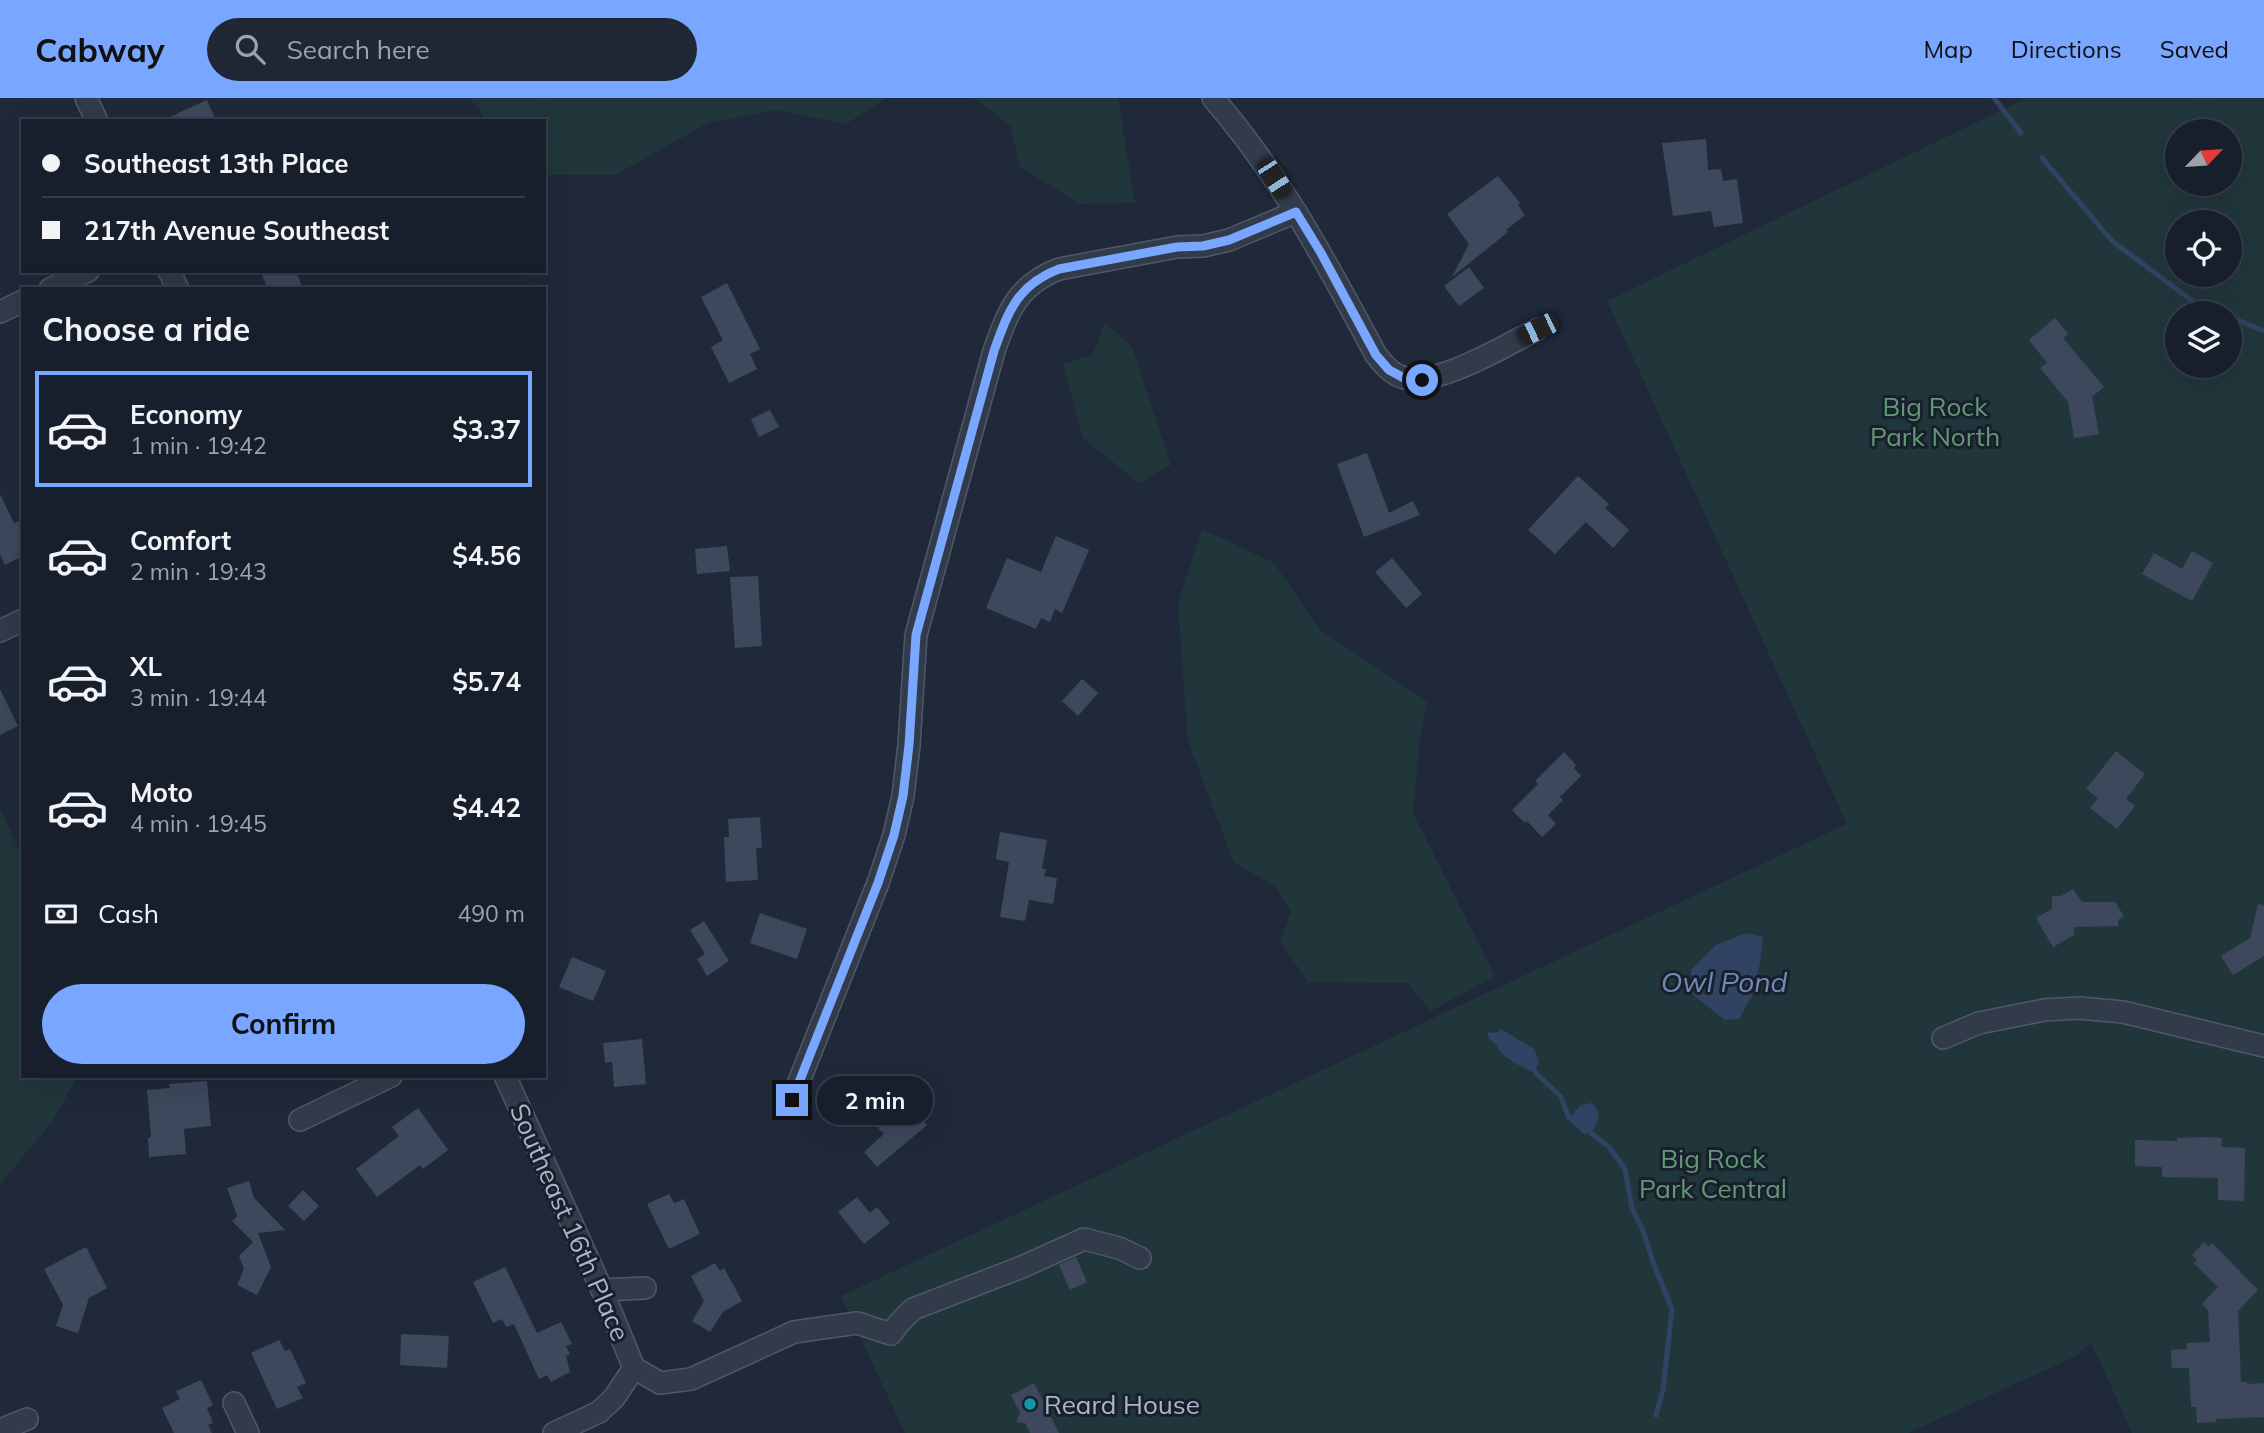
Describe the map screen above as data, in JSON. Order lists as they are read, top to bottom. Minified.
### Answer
{"streets":{"street":["Southeast 16th Place"]},"water":["Owl Pond"],"parks":["Big Rock Park North","Big Rock Park Central"],"places":["Reard House"],"north":"top right","page":{"header":"Cabway","search":"Search here","nav":["Map","Directions","Saved"],"banner":["Southeast 13th Place","217th Avenue Southeast"],"heading":"Choose a ride","list":[{"name":"Economy","note":"1 min · 19:42","value":"$3.37"},{"name":"Comfort","note":"2 min · 19:43","value":"$4.56"},{"name":"XL","note":"3 min · 19:44","value":"$5.74"},{"name":"Moto","note":"4 min · 19:45","value":"$4.42"}],"pay":["Cash","490 m"],"buttons":"Confirm","bubble":"2 min"}}
